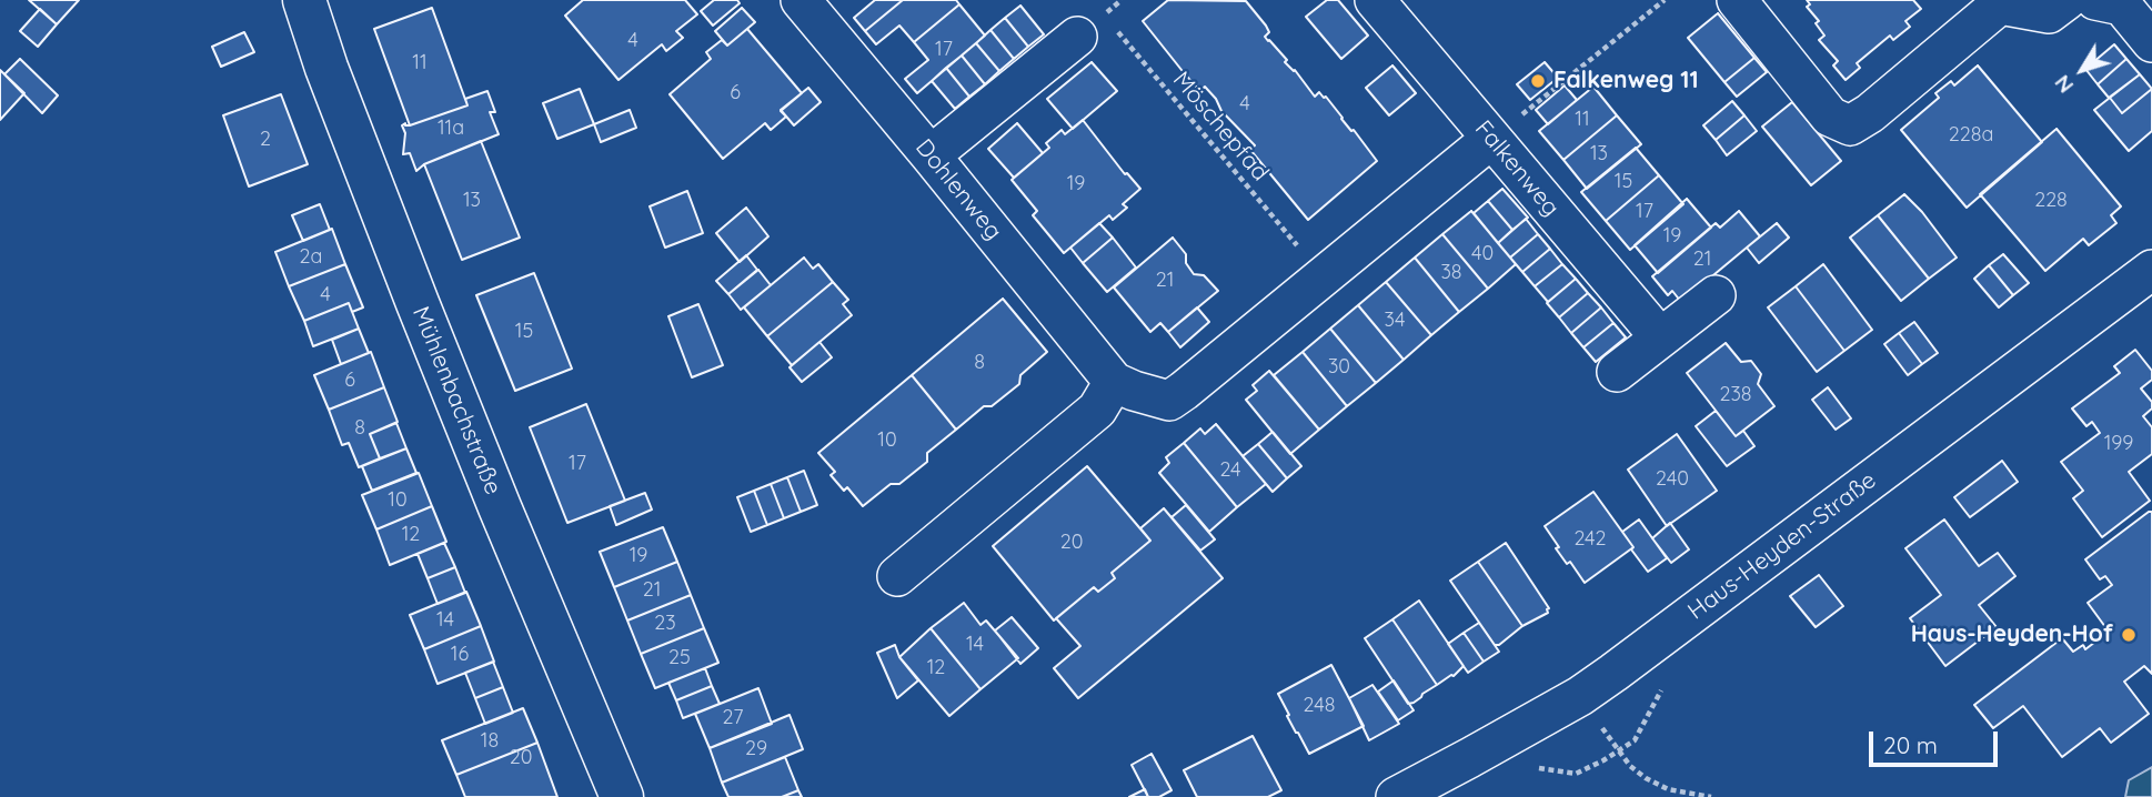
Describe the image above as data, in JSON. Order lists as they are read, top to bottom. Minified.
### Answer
{"streets":{"street":["Falkenweg","Dohlenweg","Mühlenbachstraße","Haus-Heyden-Straße"],"path":["Möschepfad"]},"places":["Falkenweg 11","Haus-Heyden-Hof"],"house_numbers":["4","17","11","6","4","11","11a","228a","2","13","15","19","13","228","17","19","40","2a","21","38","21","4","34","15","8","30","6","238","8","10","199","17","24","240","10","12","242","20","19","21","14","23","14","16","25","12","248","27","18","29","20"],"scale_bar":"20 m","north":"bottom left"}
